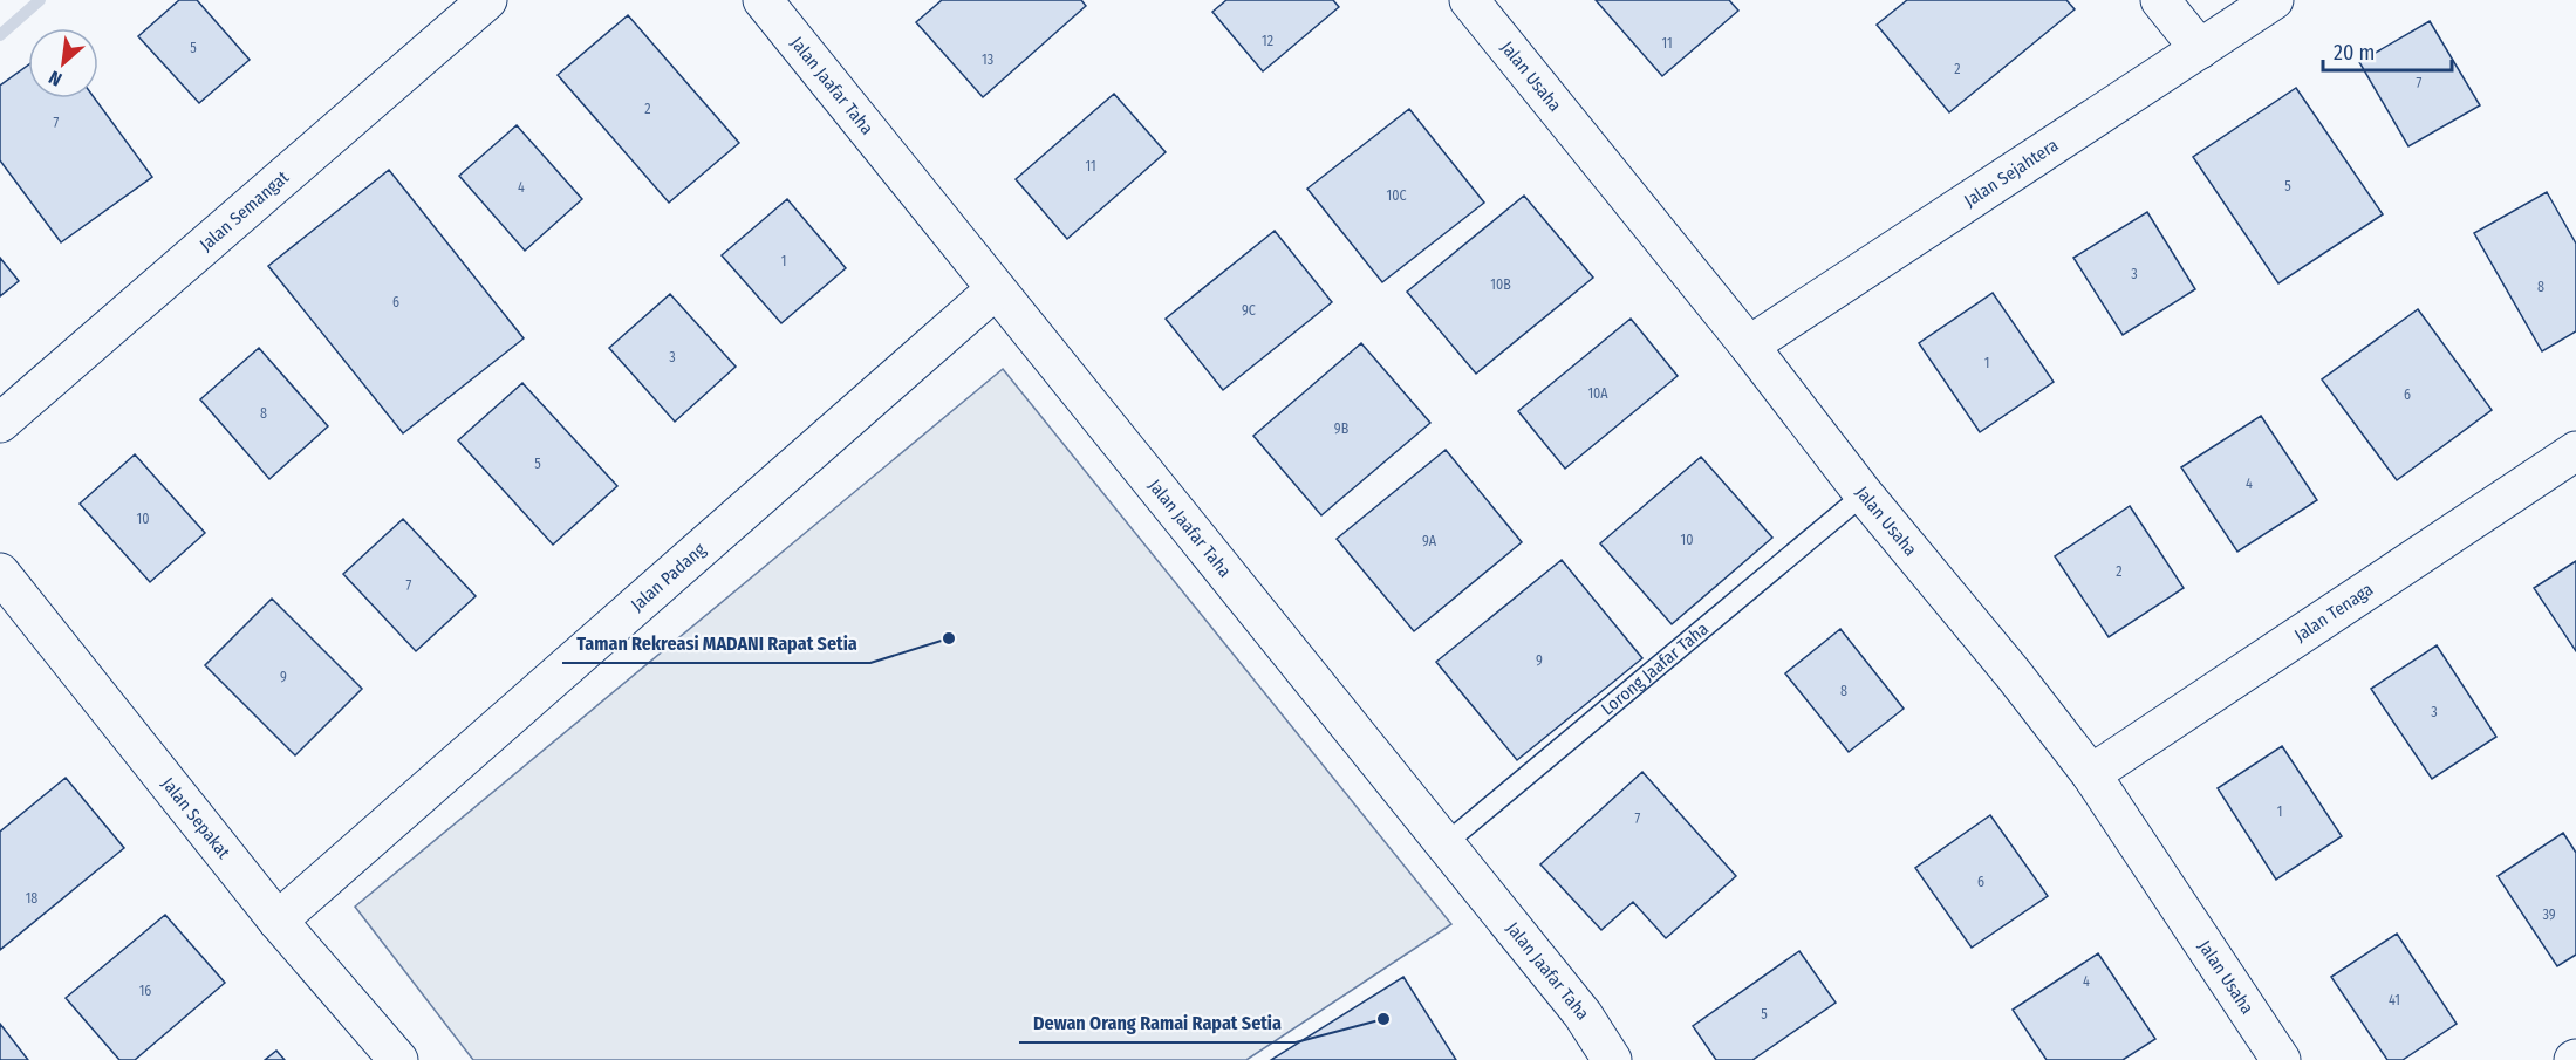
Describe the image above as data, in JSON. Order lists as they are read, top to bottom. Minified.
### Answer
{"streets":{"street":["Jalan Usaha","Jalan Jaafar Taha","Jalan Sejahtera","Jalan Semangat","Jalan Padang","Jalan Tenaga","Jalan Sepakat"],"lane":["Lorong Jaafar Taha"]},"crossings":[["Jalan Usaha","Jalan Sejahtera"],["Jalan Usaha","Jalan Tenaga"],["Jalan Usaha","Lorong Jaafar Taha"],["Jalan Jaafar Taha","Jalan Padang"],["Jalan Jaafar Taha","Lorong Jaafar Taha"],["Jalan Padang","Jalan Sepakat"]],"places":["Taman Rekreasi MADANI Rapat Setia","Dewan Orang Ramai Rapat Setia"],"house_numbers":["12","11","5","13","2","7","2","7","11","5","4","10C","1","3","10B","8","6","9C","3","1","10A","6","8","9B","5","4","10","10","9A","2","7","9","9","8","3","1","7","6","18","39","4","16","41","5"],"scale_bar":"20 m","north":"bottom left"}
